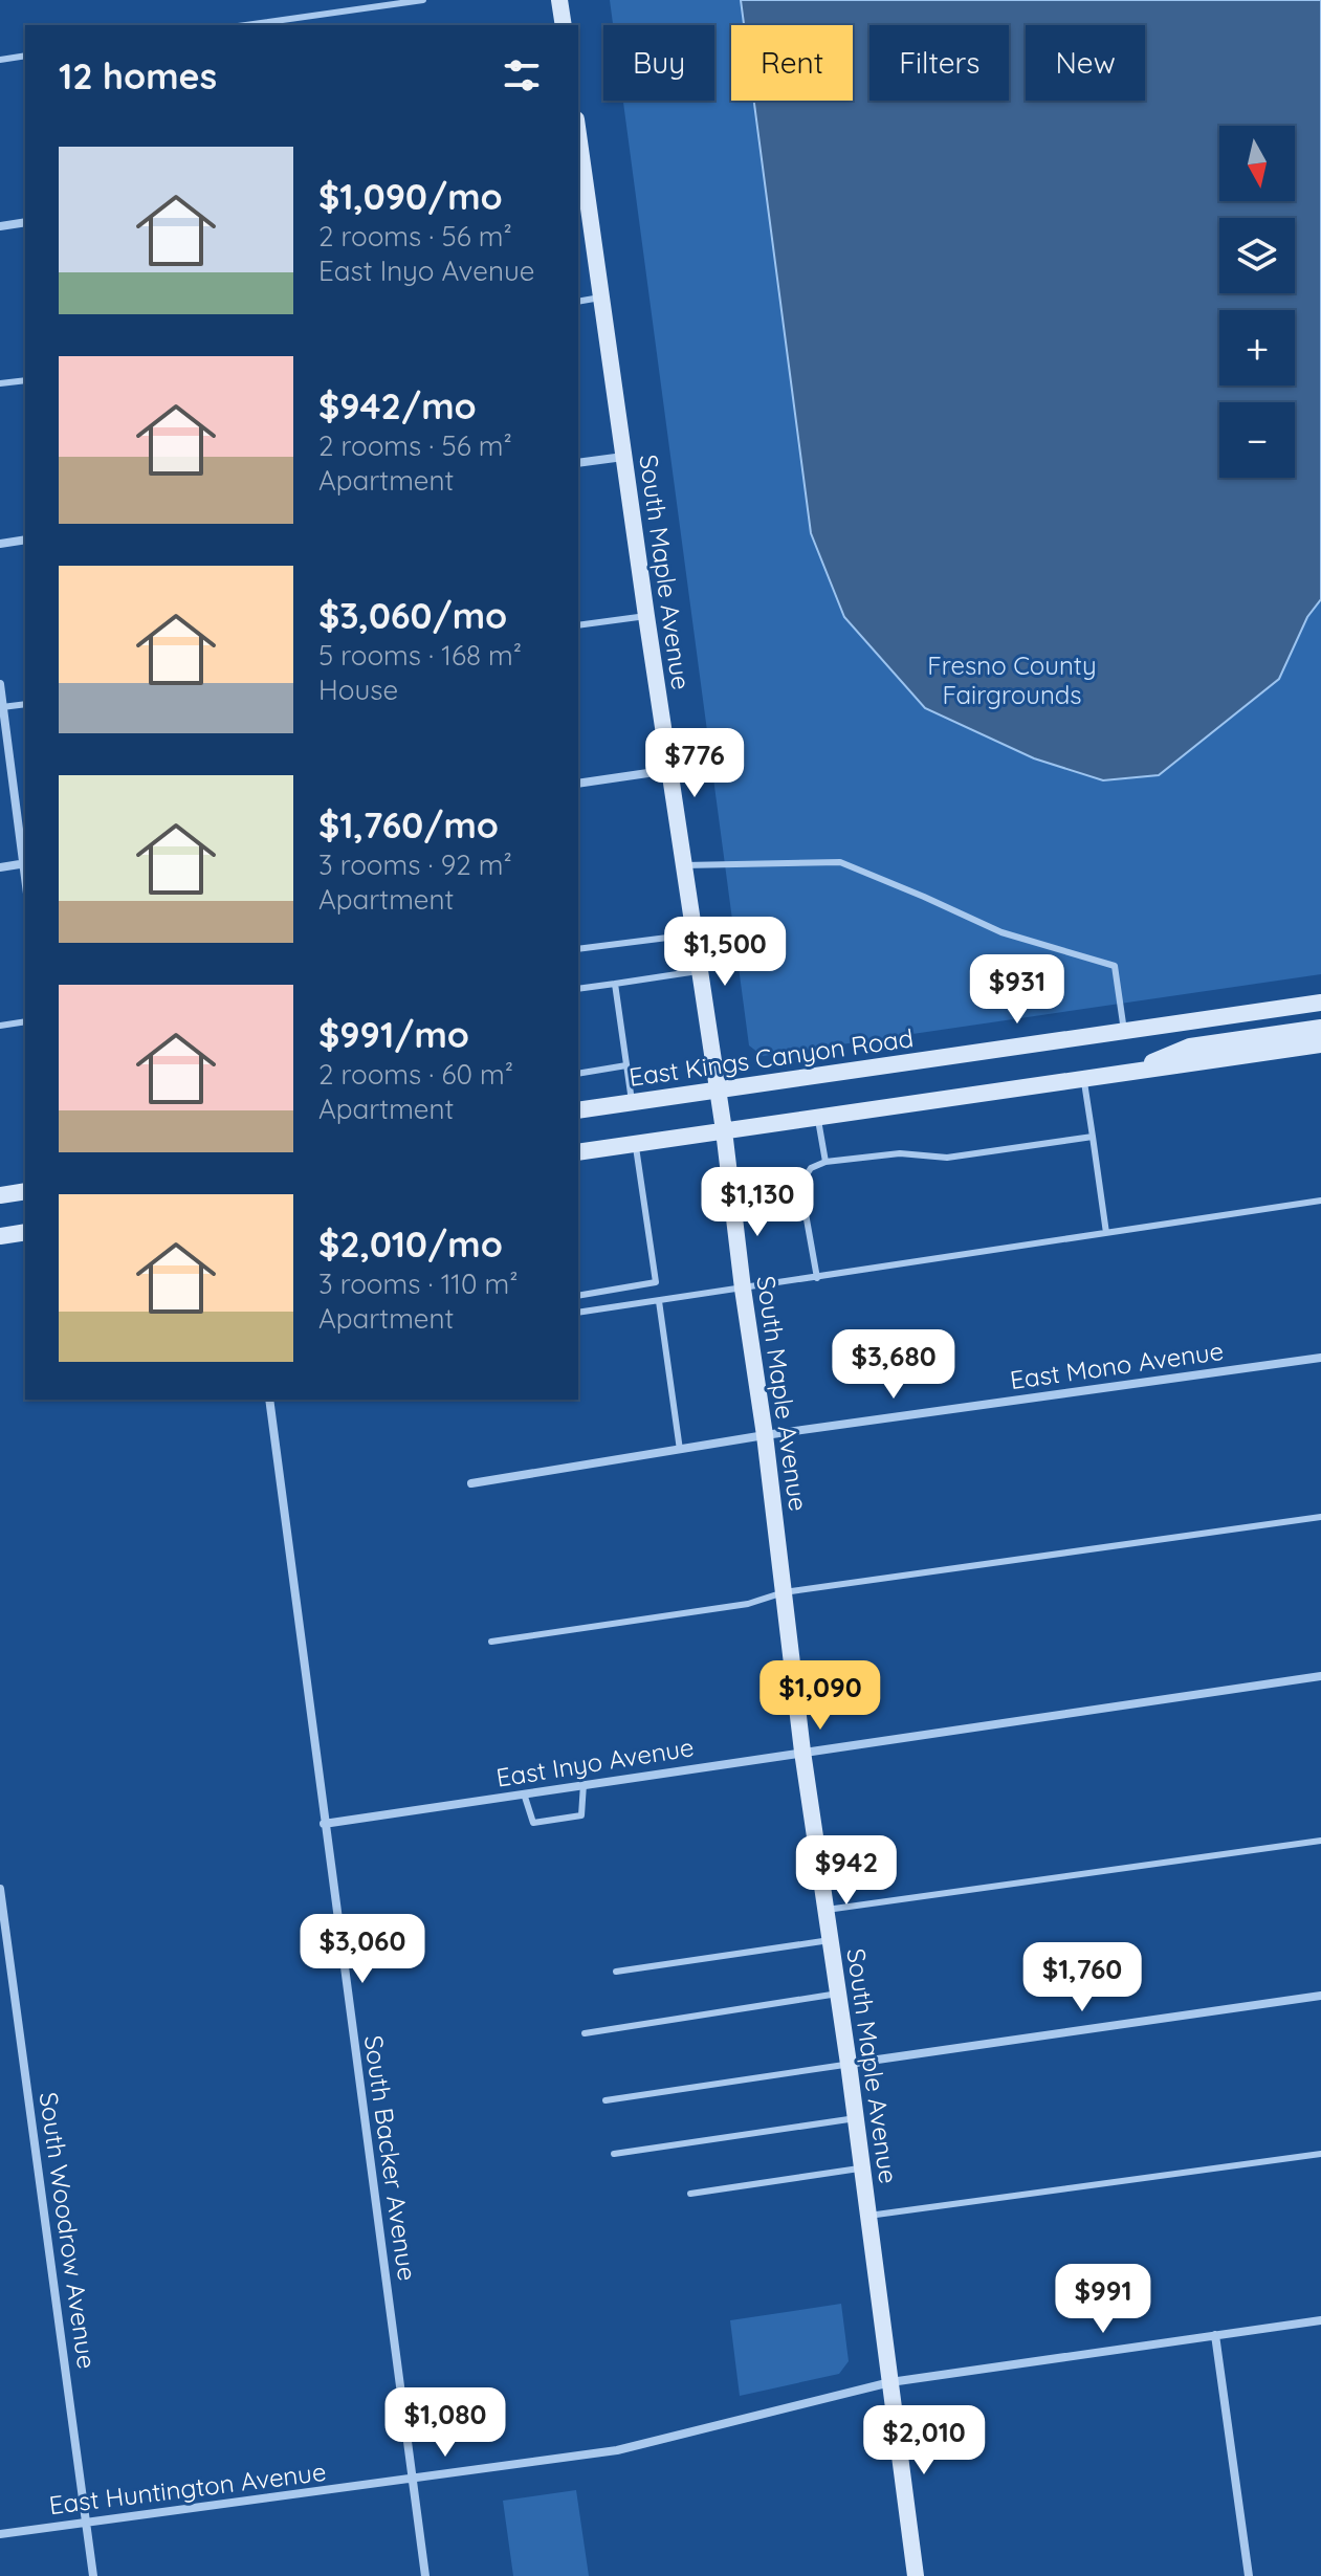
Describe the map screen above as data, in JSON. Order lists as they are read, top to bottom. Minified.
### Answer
{"streets":{"main road":["South Maple Avenue","East Kings Canyon Road"],"street":["East Mono Avenue","East Inyo Avenue","South Backer Avenue","South Woodrow Avenue","East Huntington Avenue"]},"crossings":[["South Maple Avenue","East Kings Canyon Road"],["South Maple Avenue","East Mono Avenue"],["South Maple Avenue","East Inyo Avenue"],["South Maple Avenue","East Huntington Avenue"],["East Inyo Avenue","South Backer Avenue"],["South Backer Avenue","East Huntington Avenue"],["South Woodrow Avenue","East Huntington Avenue"]],"parks":["Fresno County Fairgrounds"],"north":"bottom","page":{"chip":["Buy","Rent","Filters","New"],"heading":"12 homes","map_buttons":["+","−"],"list":[{"name":"$1,090/mo","note":"2 rooms · 56 m² · East Inyo Avenue"},{"name":"$942/mo","note":"2 rooms · 56 m² · Apartment"},{"name":"$3,060/mo","note":"5 rooms · 168 m² · House"},{"name":"$1,760/mo","note":"3 rooms · 92 m² · Apartment"},{"name":"$991/mo","note":"2 rooms · 60 m² · Apartment"},{"name":"$2,010/mo","note":"3 rooms · 110 m² · Apartment"}],"price":["$776","$1,500","$931","$1,130","$3,680","$1,090","$942","$3,060","$1,760","$991","$1,080","$2,010"]}}
